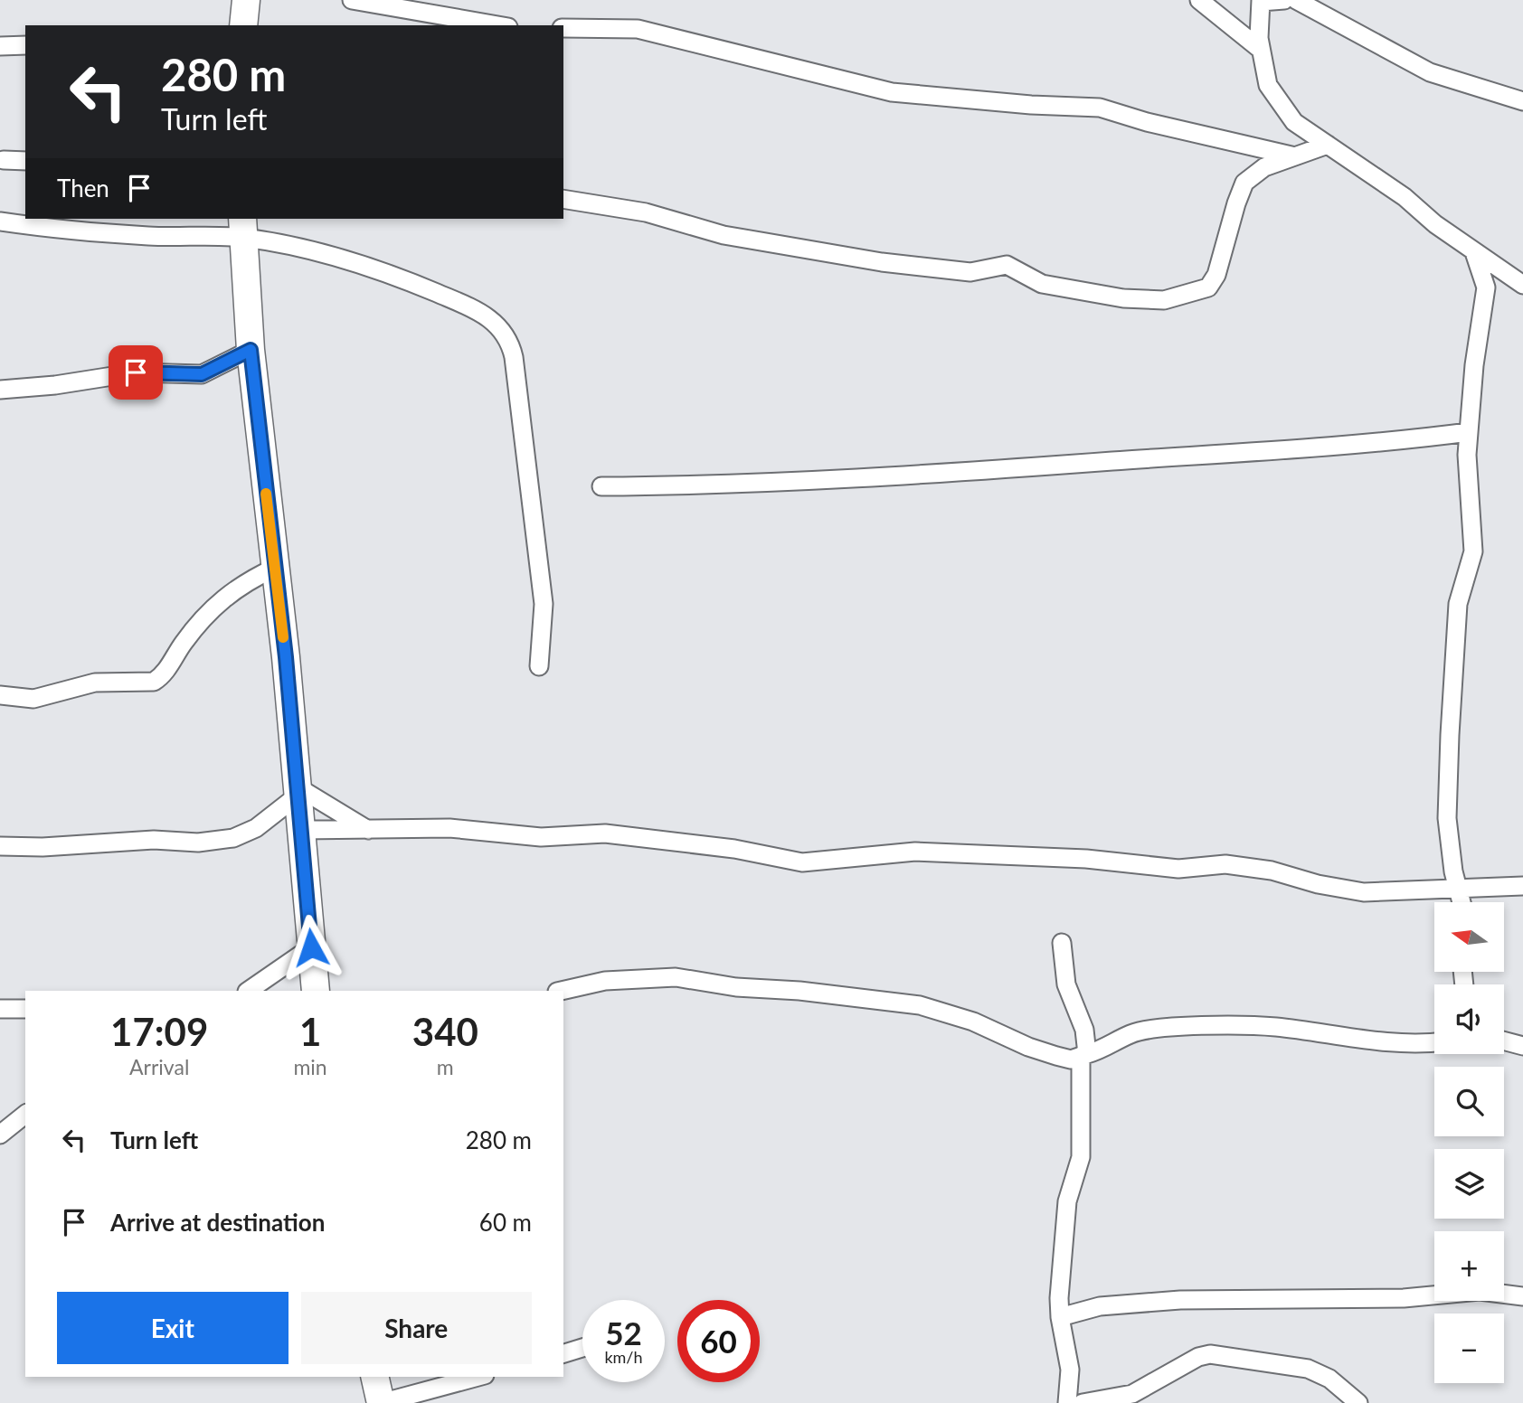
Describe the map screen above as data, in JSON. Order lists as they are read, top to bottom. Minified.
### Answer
{"north":"left","page":{"turn":["280 m","Turn left"],"then":"Then","map_buttons":["+","−"],"eta":["17:09","Arrival","1","min","340","m"],"list":[{"name":"Turn left","value":"280 m"},{"name":"Arrive at destination","value":"60 m"}],"buttons":["Exit","Share"],"speed":"52 km/h","limit":"60"}}
